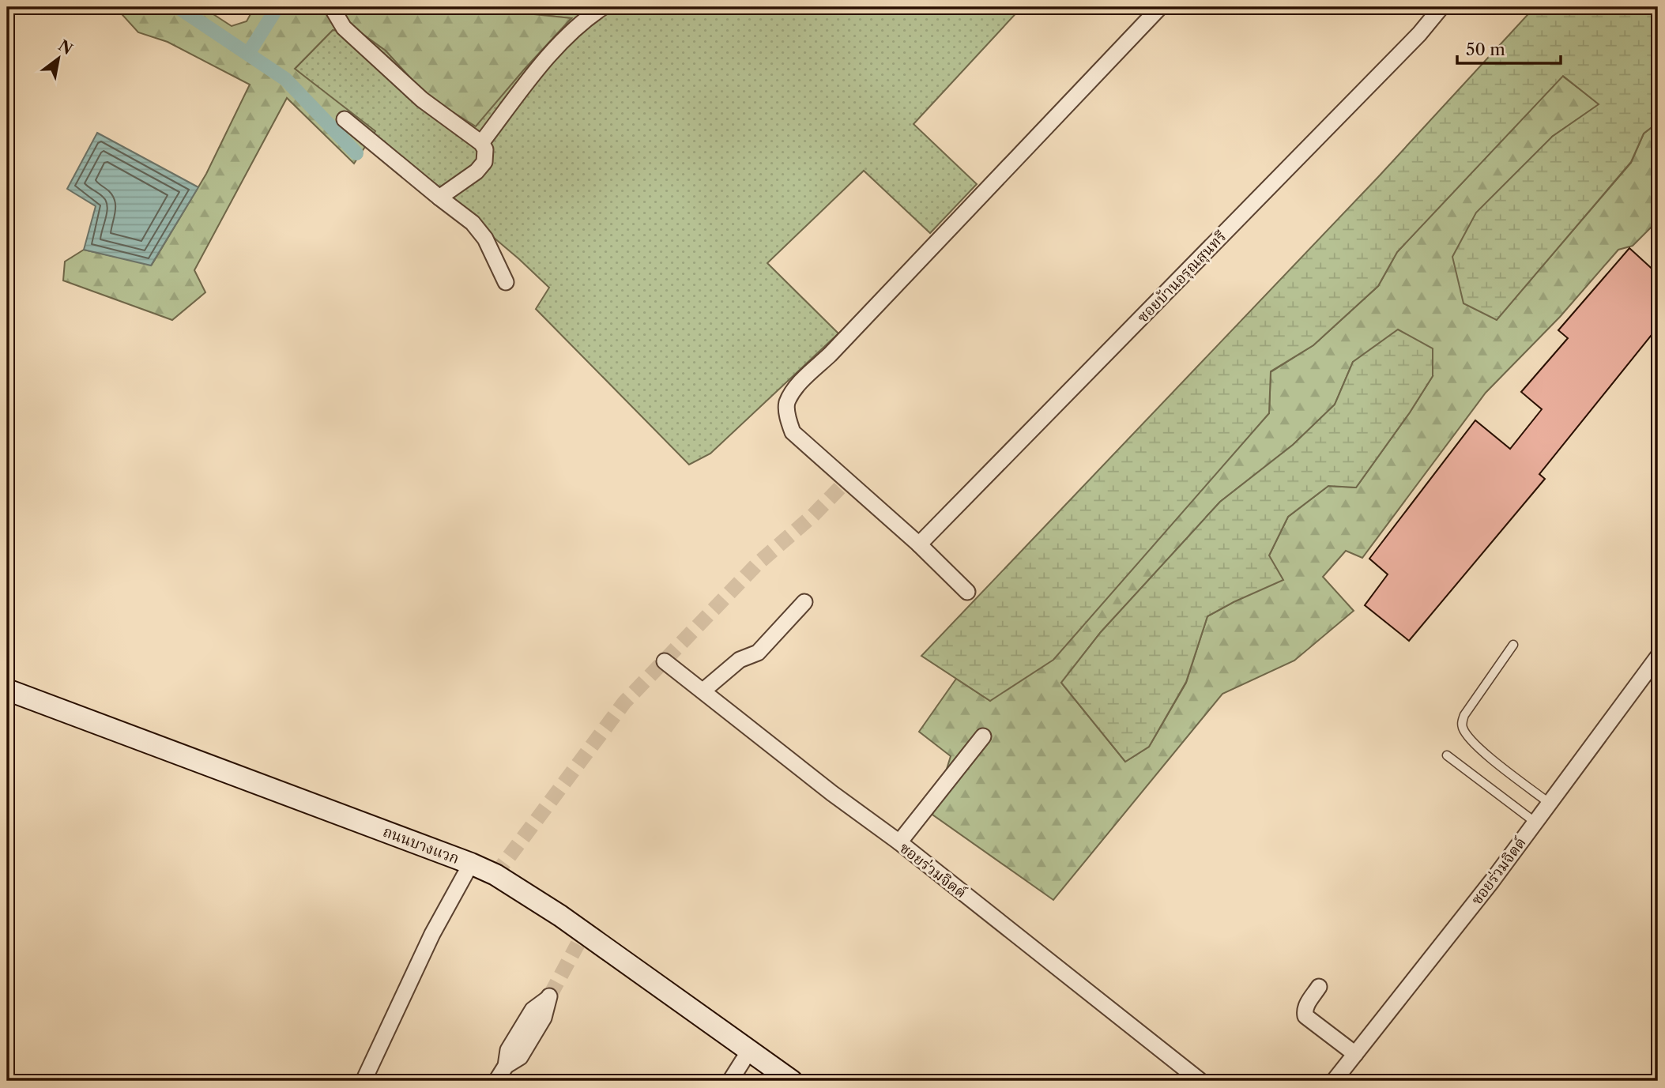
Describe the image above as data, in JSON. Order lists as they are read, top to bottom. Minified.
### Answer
{"streets":{"main road":["ถนนบางแวก"],"street":["ซอยบ้านอรุณสุนทรี","ซอยร่วมจิตต์"]},"scale_bar":"50 m","north":"top right"}
